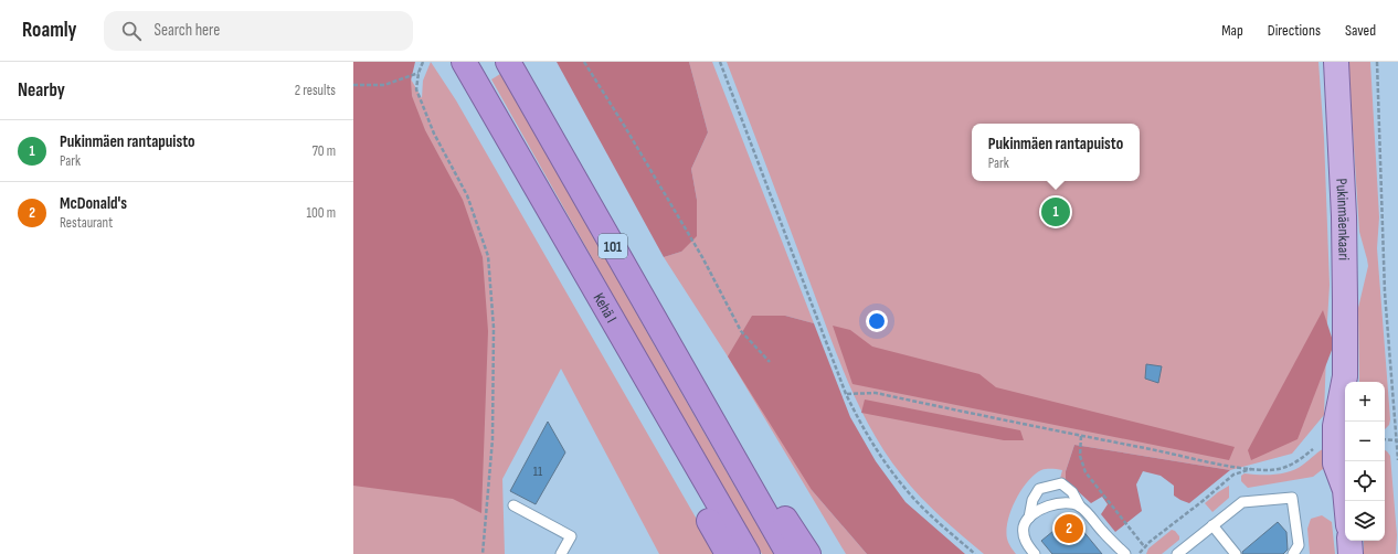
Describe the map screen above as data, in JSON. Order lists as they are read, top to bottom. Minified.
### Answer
{"streets":{"highway":["101","Kehä I"],"main road":["Pukinmäenkaari"]},"house_numbers":["11"],"page":{"header":"Roamly","search":"Search here","nav":["Map","Directions","Saved"],"heading":["Nearby","2 results"],"list":[{"mark":"1","name":"Pukinmäen rantapuisto","note":"Park","value":"70 m"},{"mark":"2","name":"McDonald's","note":"Restaurant","value":"100 m"}],"popup":["Pukinmäen rantapuisto","Park"],"pins":["1","2"],"map_buttons":["+","−"]}}
